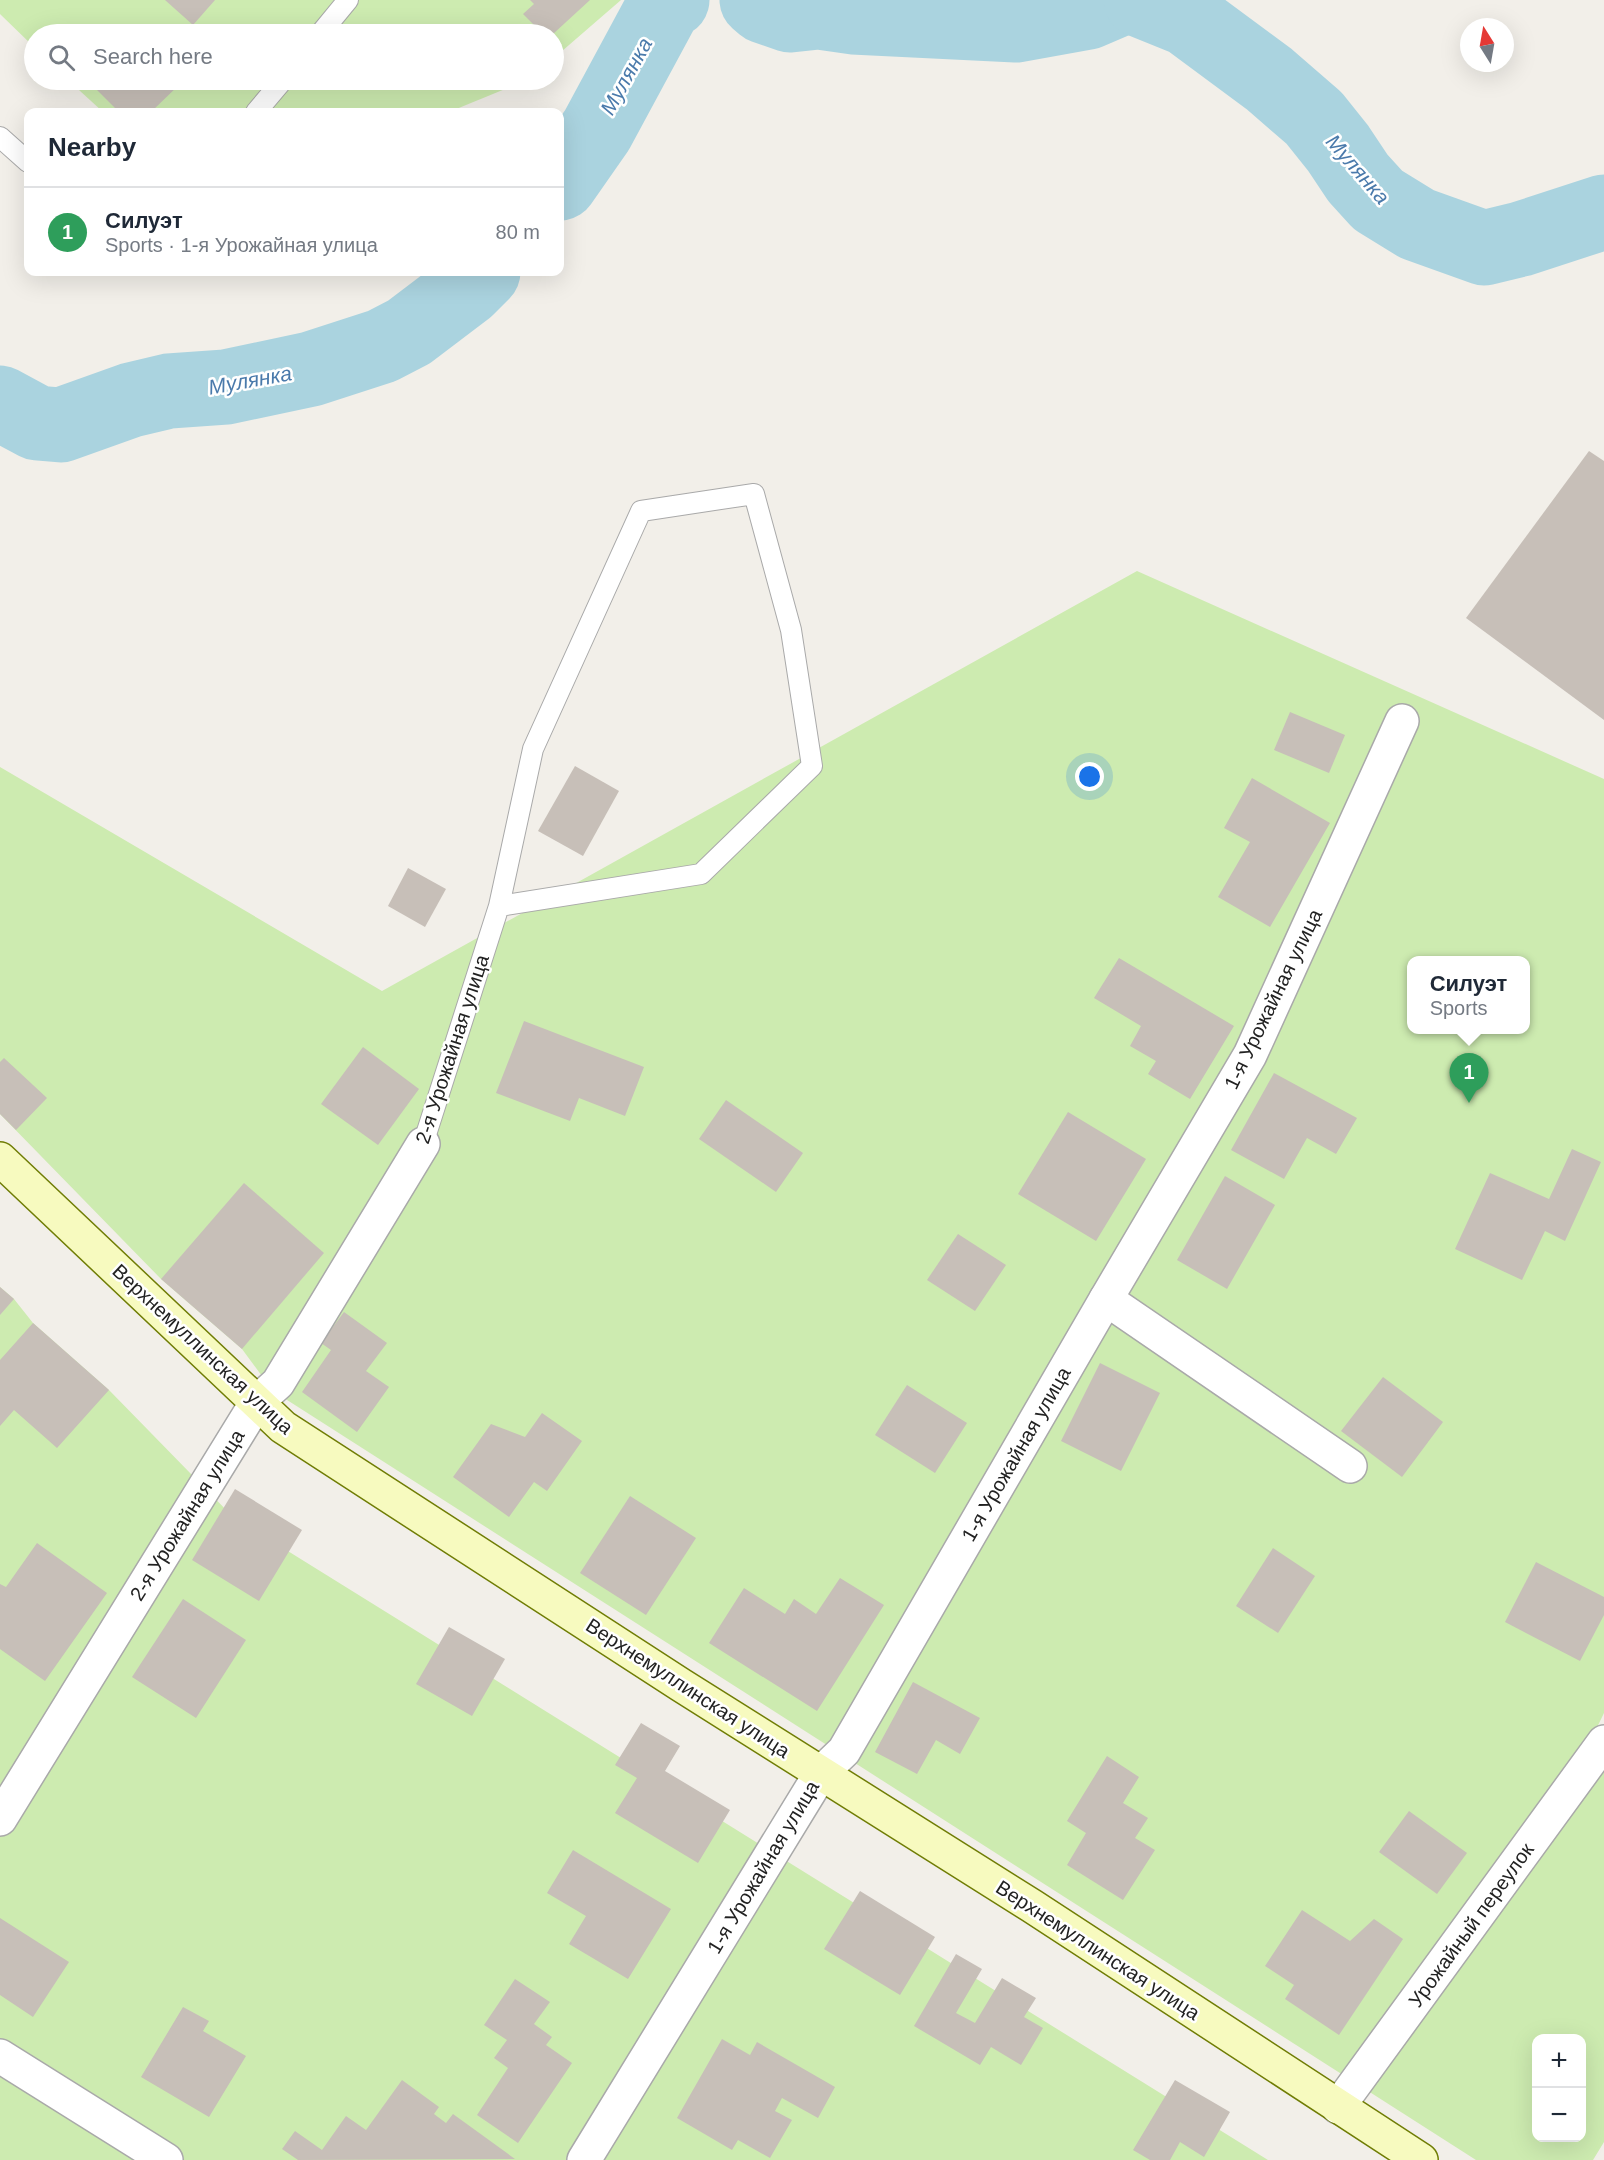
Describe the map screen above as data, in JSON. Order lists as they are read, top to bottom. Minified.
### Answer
{"streets":{"street":["1-я Урожайная улица","2-я Урожайная улица","Верхнемуллинская улица","Урожайный переулок"]},"crossings":[["1-я Урожайная улица","Верхнемуллинская улица"],["2-я Урожайная улица","Верхнемуллинская улица"],["Верхнемуллинская улица","Урожайный переулок"]],"water":["Мулянка"],"north":"top","page":{"search":"Search here","heading":"Nearby","list":[{"mark":"1","name":"Силуэт","note":"Sports · 1-я Урожайная улица","value":"80 m"}],"popup":["Силуэт","Sports"],"pins":"1","map_buttons":["+","−"]}}
